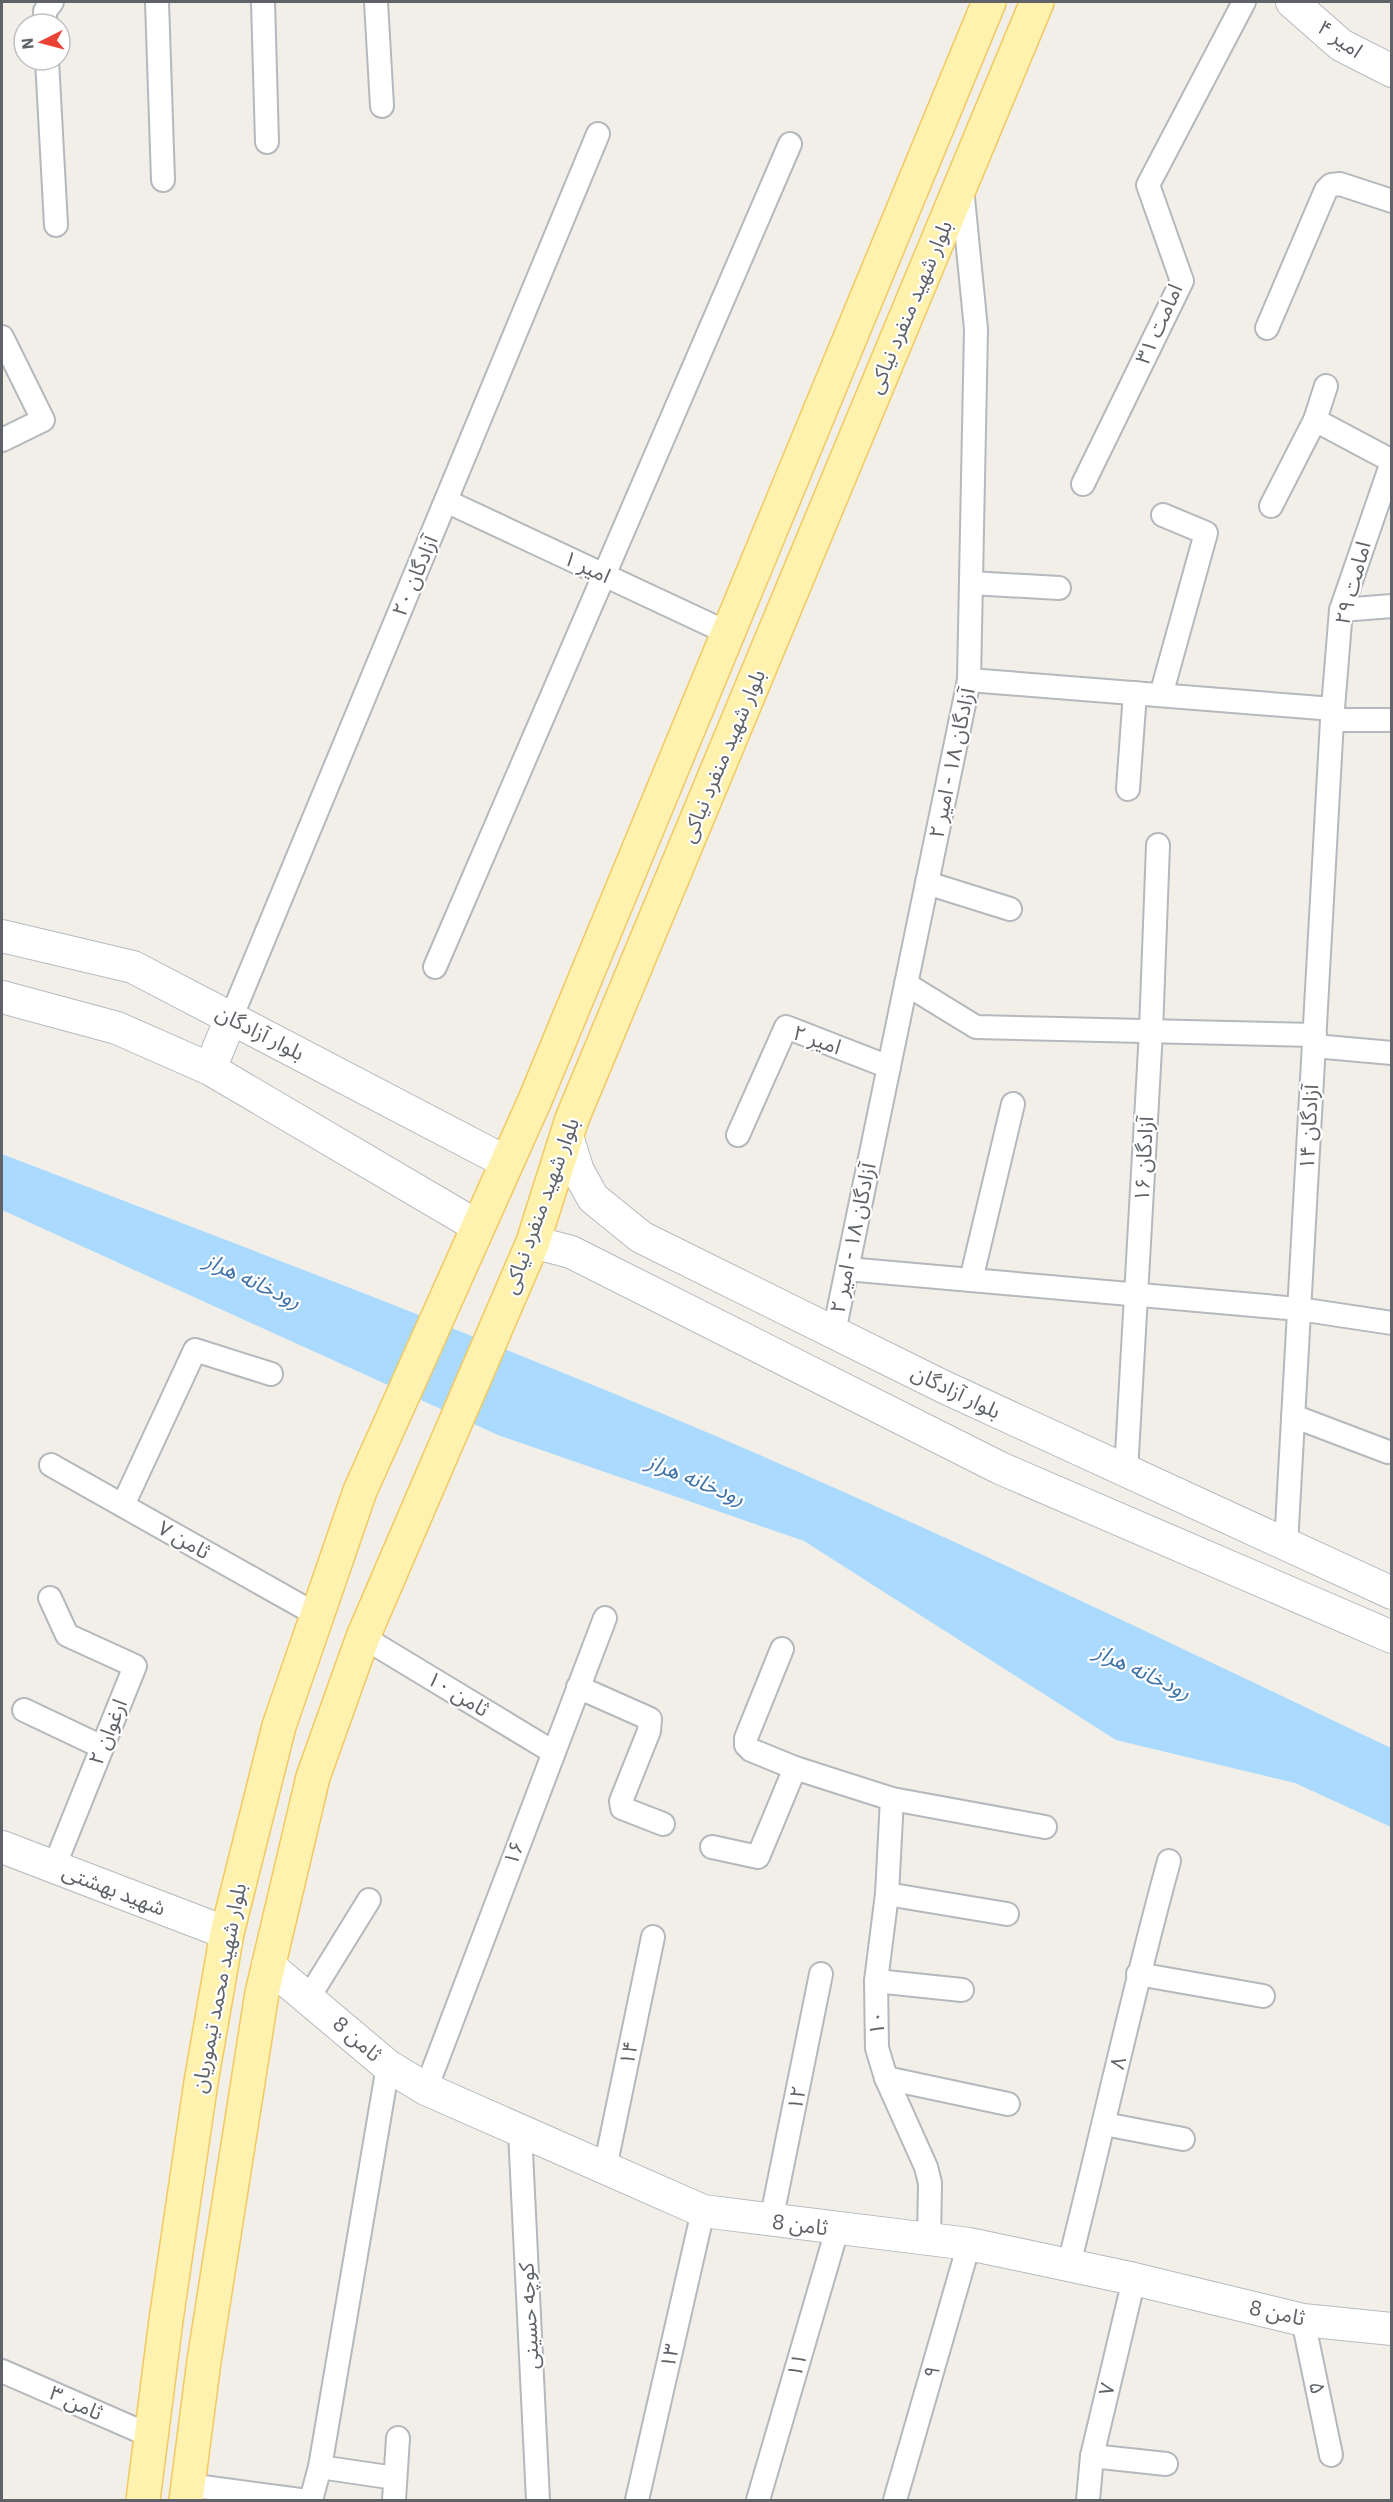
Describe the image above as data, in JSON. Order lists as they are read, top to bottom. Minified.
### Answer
{"streets":{"main road":["امیر ۴","بلوار شهید منفرد نیاکی","بلوار آزادگان","شهید بهشتی","بلوار شهید محمد تیموریان","ثامن 8"],"street":["امامت ۳۱","امیر ۱","آزادگان ۲۰","امامت ۲۹","آزادگان ۱۸ - امیر ۲","امیر ۲","آزادگان ۱۴","آزادگان ۱۶","ثامن ۷","ثامن ۱۰","ارغوان ۲","۱۶","۱۰","۱۴","۸","۱۲","کوچه حسینی","۱۳","۱۱","۹","۵","۷","ثامن ۳"]},"crossings":[["بلوار شهید منفرد نیاکی","امیر ۱"],["بلوار شهید منفرد نیاکی","آزادگان ۱۸ - امیر ۲"],["بلوار شهید منفرد نیاکی","بلوار آزادگان"],["بلوار شهید منفرد نیاکی","بلوار شهید محمد تیموریان"],["امیر ۱","آزادگان ۲۰"],["آزادگان ۲۰","بلوار آزادگان"],["امامت ۲۹","آزادگان ۱۴"],["آزادگان ۱۸ - امیر ۲","بلوار آزادگان"],["آزادگان ۱۸ - امیر ۲","امیر ۲"],["بلوار آزادگان","آزادگان ۱۴"],["بلوار آزادگان","آزادگان ۱۶"],["ثامن ۷","بلوار شهید محمد تیموریان"],["ثامن ۱۰","۱۶"],["ثامن ۱۰","بلوار شهید محمد تیموریان"],["ارغوان ۲","شهید بهشتی"],["۱۶","ثامن 8"],["شهید بهشتی","بلوار شهید محمد تیموریان"],["بلوار شهید محمد تیموریان","ثامن 8"],["بلوار شهید محمد تیموریان","ثامن ۳"],["۱۰","ثامن 8"],["ثامن 8","۱۴"],["ثامن 8","۸"],["ثامن 8","۱۲"],["ثامن 8","کوچه حسینی"],["ثامن 8","۱۳"],["ثامن 8","۱۱"],["ثامن 8","۹"],["ثامن 8","۵"],["ثامن 8","۷"]],"water":["رودخانه هراز"],"north":"left"}
